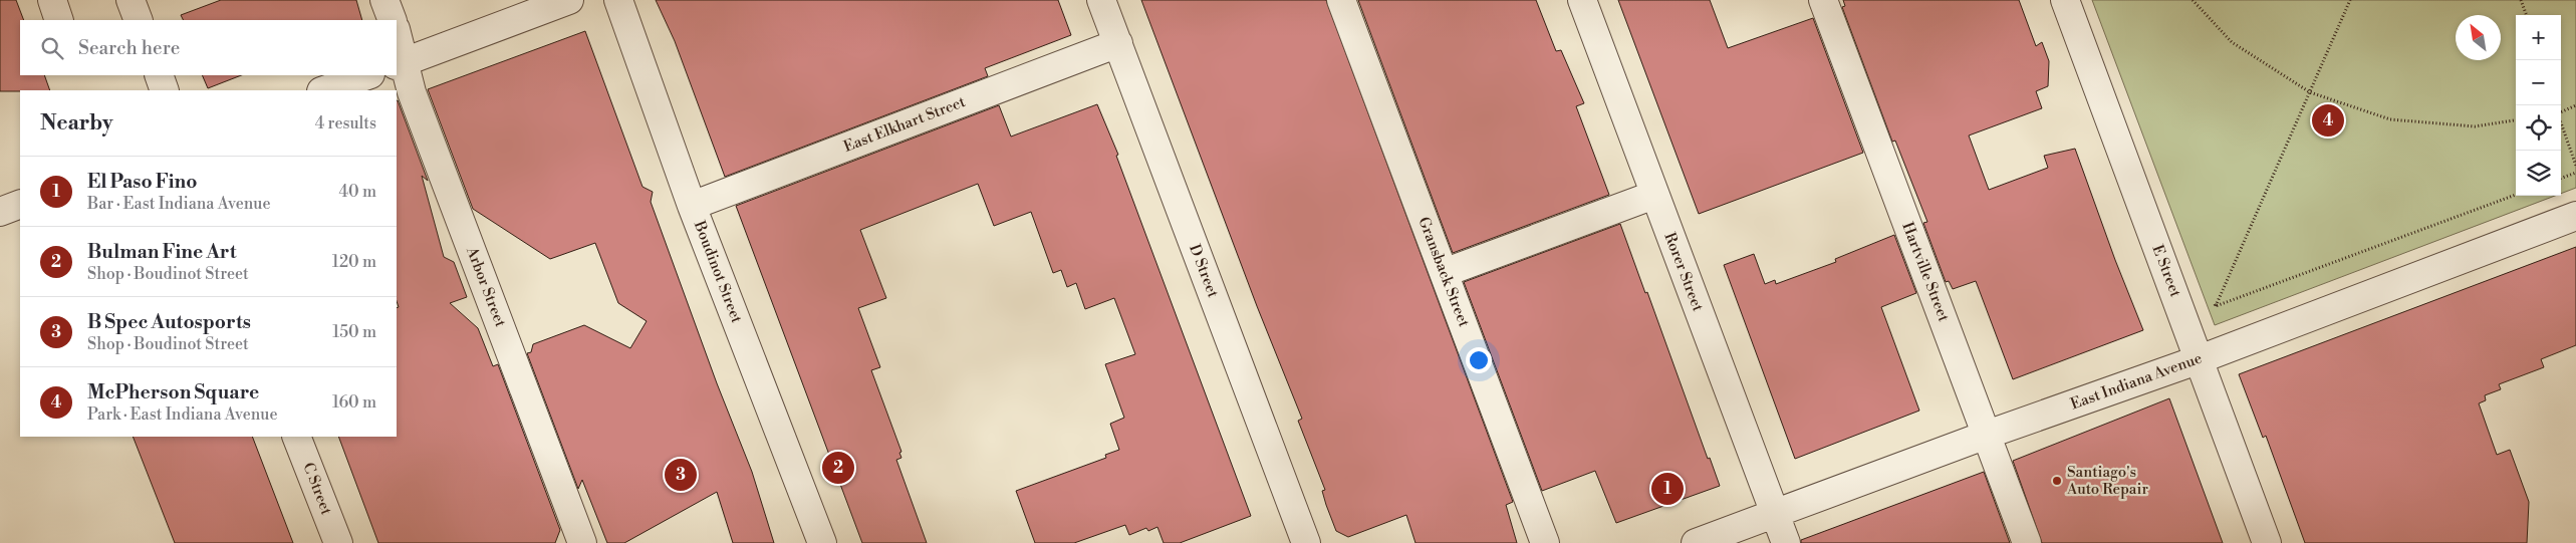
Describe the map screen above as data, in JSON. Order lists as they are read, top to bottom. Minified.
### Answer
{"streets":{"street":["East Elkhart Street","D Street","E Street","Boudinot Street","Gransback Street","Rorer Street","Hartville Street","Arbor Street","East Indiana Avenue","C Street"]},"crossings":[["East Elkhart Street","D Street"],["East Elkhart Street","Boudinot Street"],["E Street","East Indiana Avenue"],["Rorer Street","East Indiana Avenue"],["Hartville Street","East Indiana Avenue"]],"places":["Santiago's Auto Repair"],"north":"top left","page":{"map_buttons":["+","−"],"search":"Search here","heading":["Nearby","4 results"],"pins":["4","2","3","1"],"list":[{"mark":"1","name":"El Paso Fino","note":"Bar · East Indiana Avenue","value":"40 m"},{"mark":"2","name":"Bulman Fine Art","note":"Shop · Boudinot Street","value":"120 m"},{"mark":"3","name":"B Spec Autosports","note":"Shop · Boudinot Street","value":"150 m"},{"mark":"4","name":"McPherson Square","note":"Park · East Indiana Avenue","value":"160 m"}]}}
